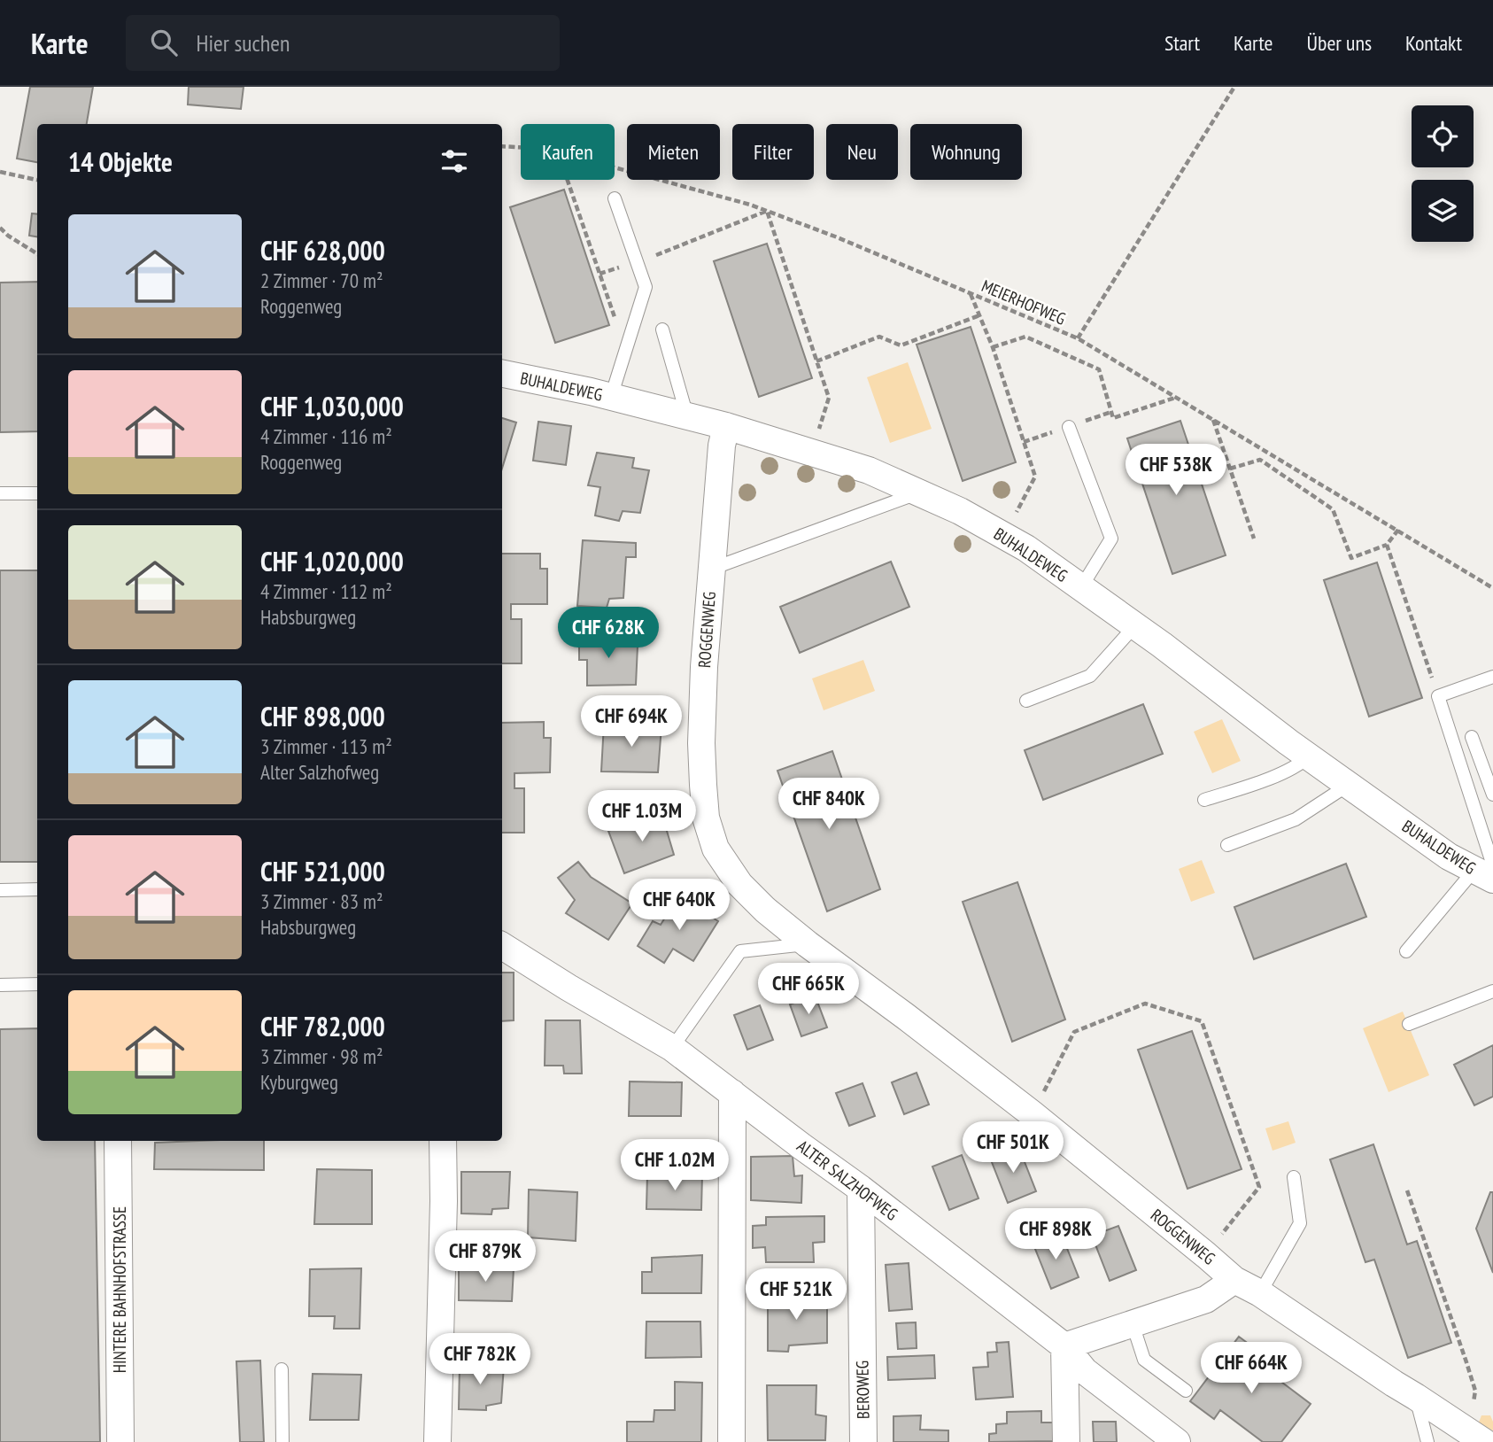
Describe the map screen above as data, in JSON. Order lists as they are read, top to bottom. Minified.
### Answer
{"streets":{"street":["BUHALDEWEG","ROGGENWEG","ALTER SALZHOFWEG","HINTERE BAHNHOFSTRASSE","BEROWEG"],"path":["MEIERHOFWEG"]},"crossings":[["BUHALDEWEG","ROGGENWEG"],["ALTER SALZHOFWEG","BEROWEG"]],"page":{"header":"Karte","search":"Hier suchen","nav":["Start","Karte","Über uns","Kontakt"],"chip":["Kaufen","Mieten","Filter","Neu","Wohnung"],"heading":"14 Objekte","list":[{"name":"CHF 628,000","note":"2 Zimmer · 70 m² · Roggenweg"},{"name":"CHF 1,030,000","note":"4 Zimmer · 116 m² · Roggenweg"},{"name":"CHF 1,020,000","note":"4 Zimmer · 112 m² · Habsburgweg"},{"name":"CHF 898,000","note":"3 Zimmer · 113 m² · Alter Salzhofweg"},{"name":"CHF 521,000","note":"3 Zimmer · 83 m² · Habsburgweg"},{"name":"CHF 782,000","note":"3 Zimmer · 98 m² · Kyburgweg"}],"price":["CHF 538K","CHF 628K","CHF 694K","CHF 840K","CHF 1.03M","CHF 640K","CHF 665K","CHF 501K","CHF 1.02M","CHF 898K","CHF 879K","CHF 521K","CHF 782K","CHF 664K"]}}
